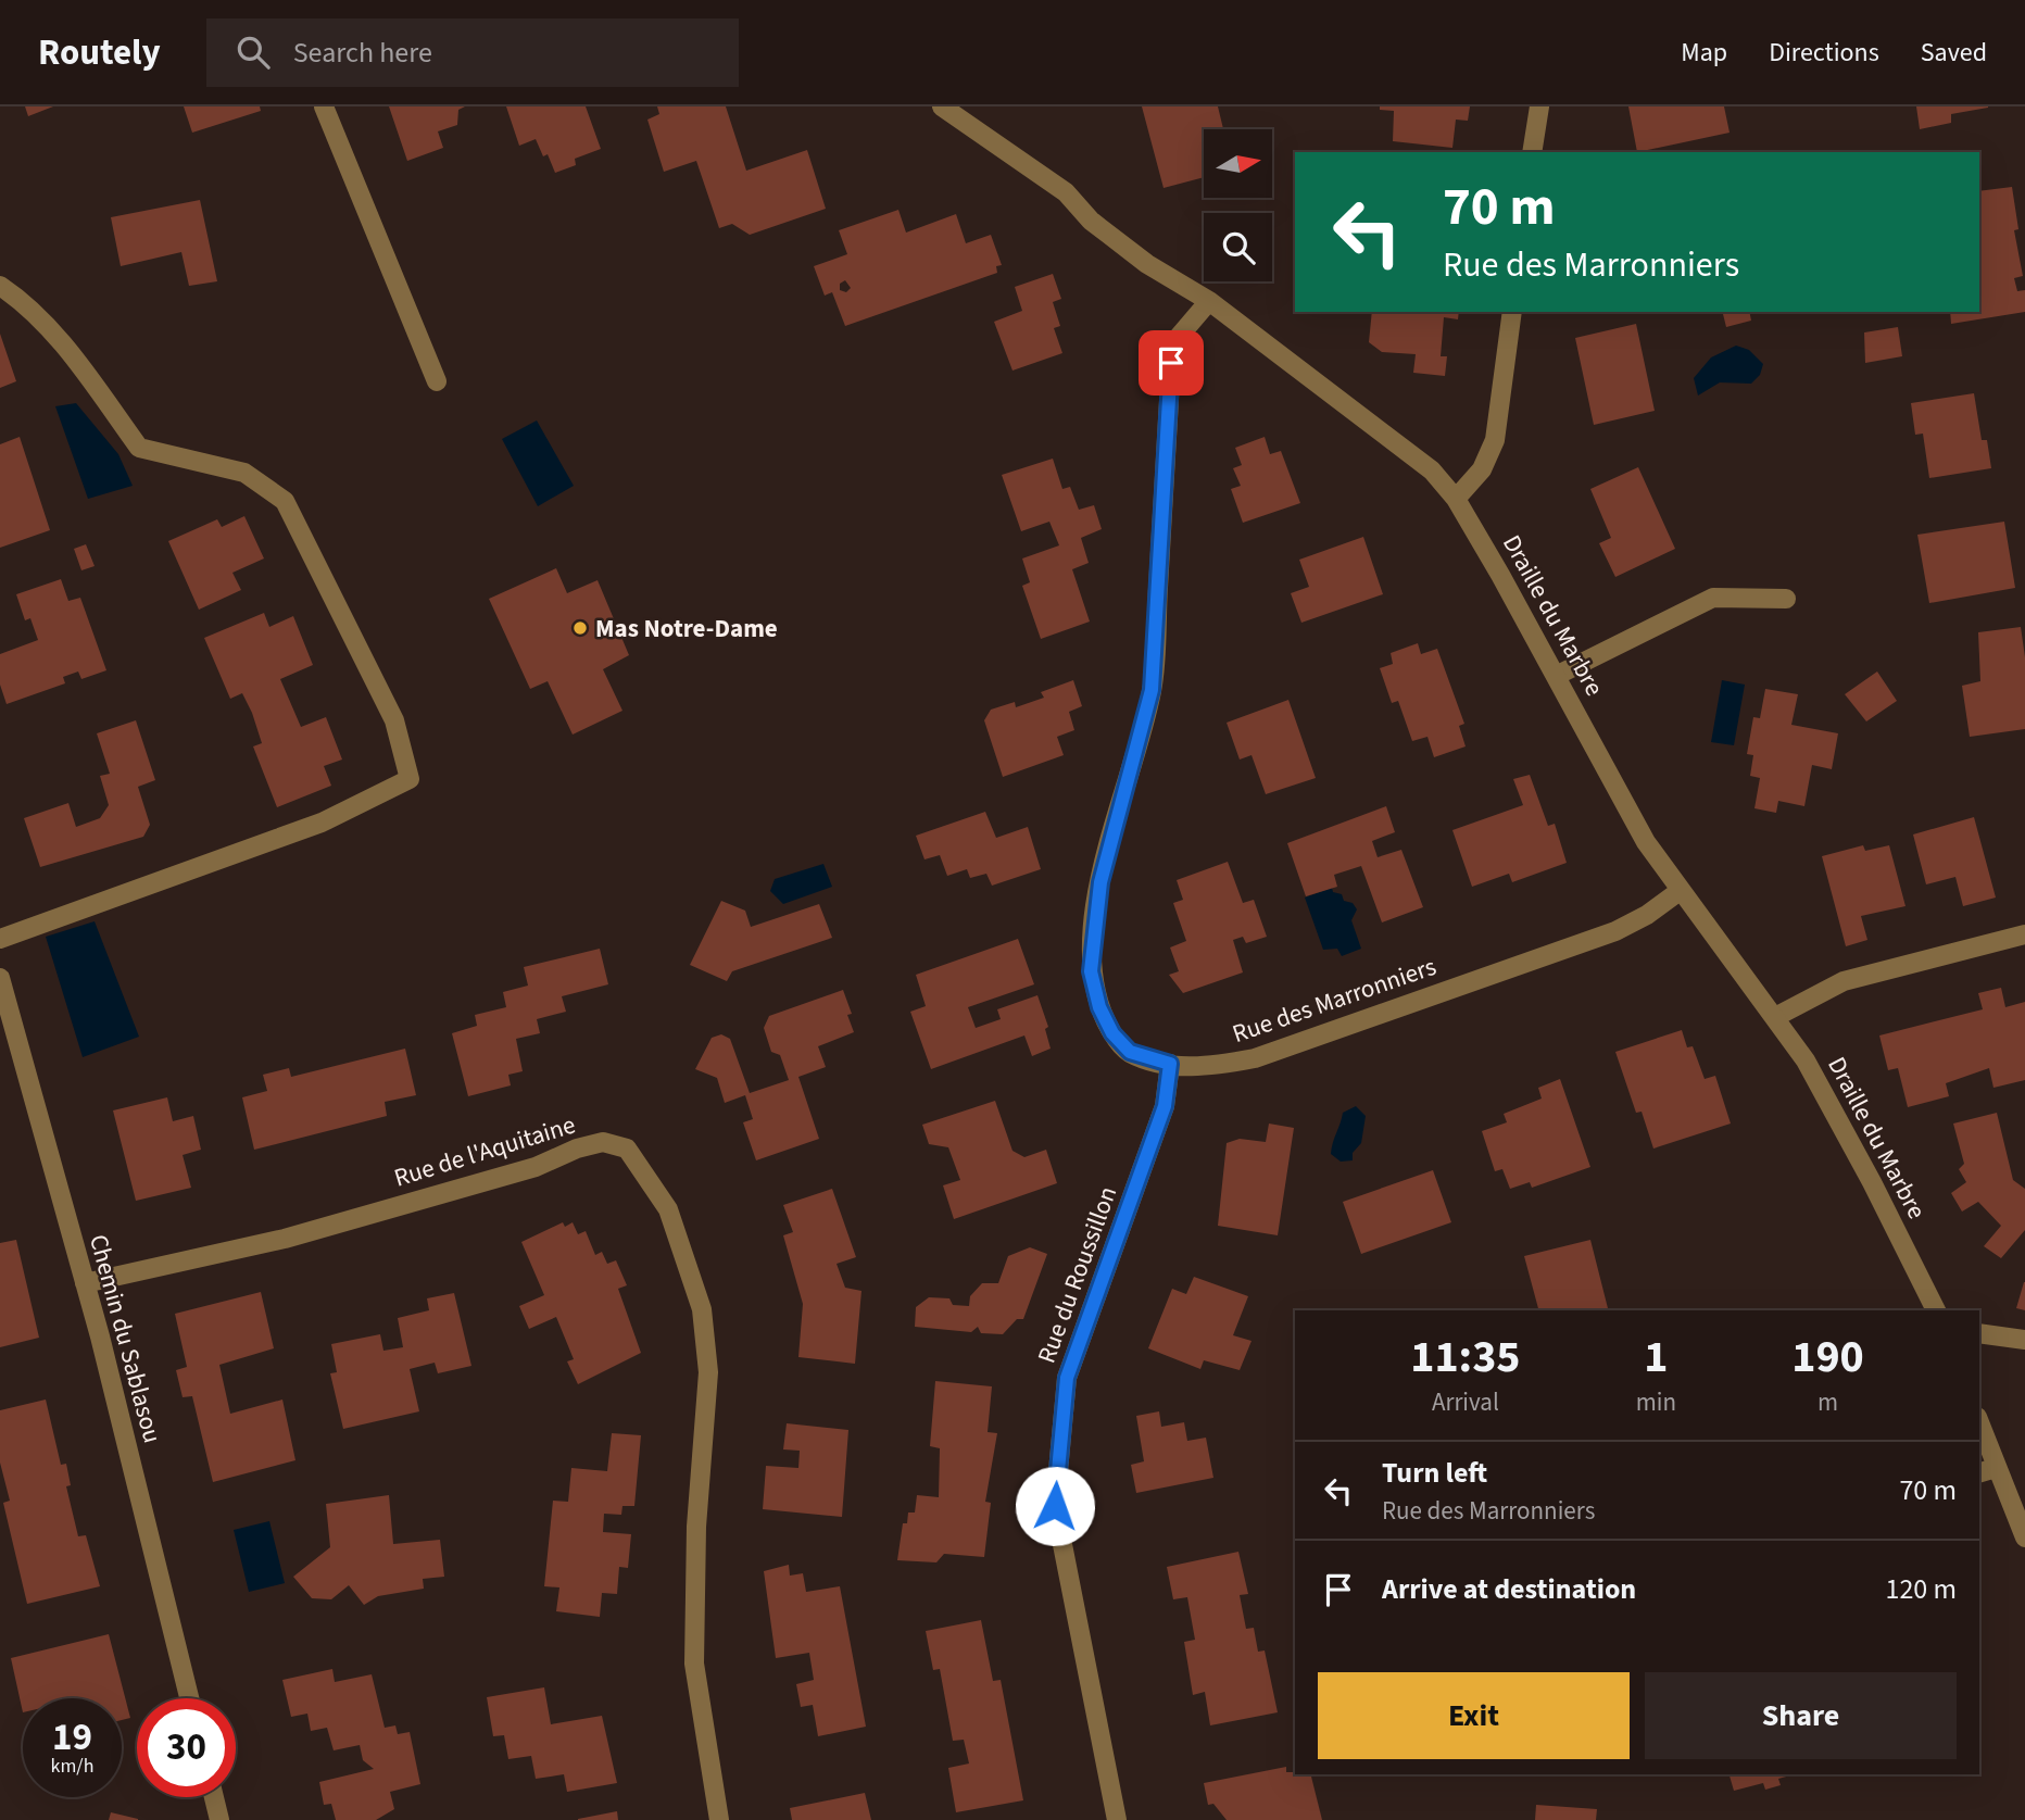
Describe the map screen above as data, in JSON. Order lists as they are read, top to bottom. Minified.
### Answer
{"streets":{"street":["Draille du Marbre","Rue des Marronniers","Rue de l'Aquitaine","Rue du Roussillon","Chemin du Sablasou"]},"crossings":[["Draille du Marbre","Rue des Marronniers"],["Rue des Marronniers","Rue du Roussillon"],["Rue de l'Aquitaine","Chemin du Sablasou"]],"places":["Mas Notre-Dame"],"north":"right","page":{"header":"Routely","search":"Search here","nav":["Map","Directions","Saved"],"turn":["70 m","Rue des Marronniers"],"eta":["11:35","Arrival","1","min","190","m"],"list":[{"name":"Turn left","note":"Rue des Marronniers","value":"70 m"},{"name":"Arrive at destination","value":"120 m"}],"buttons":["Exit","Share"],"speed":"19 km/h","limit":"30"}}
